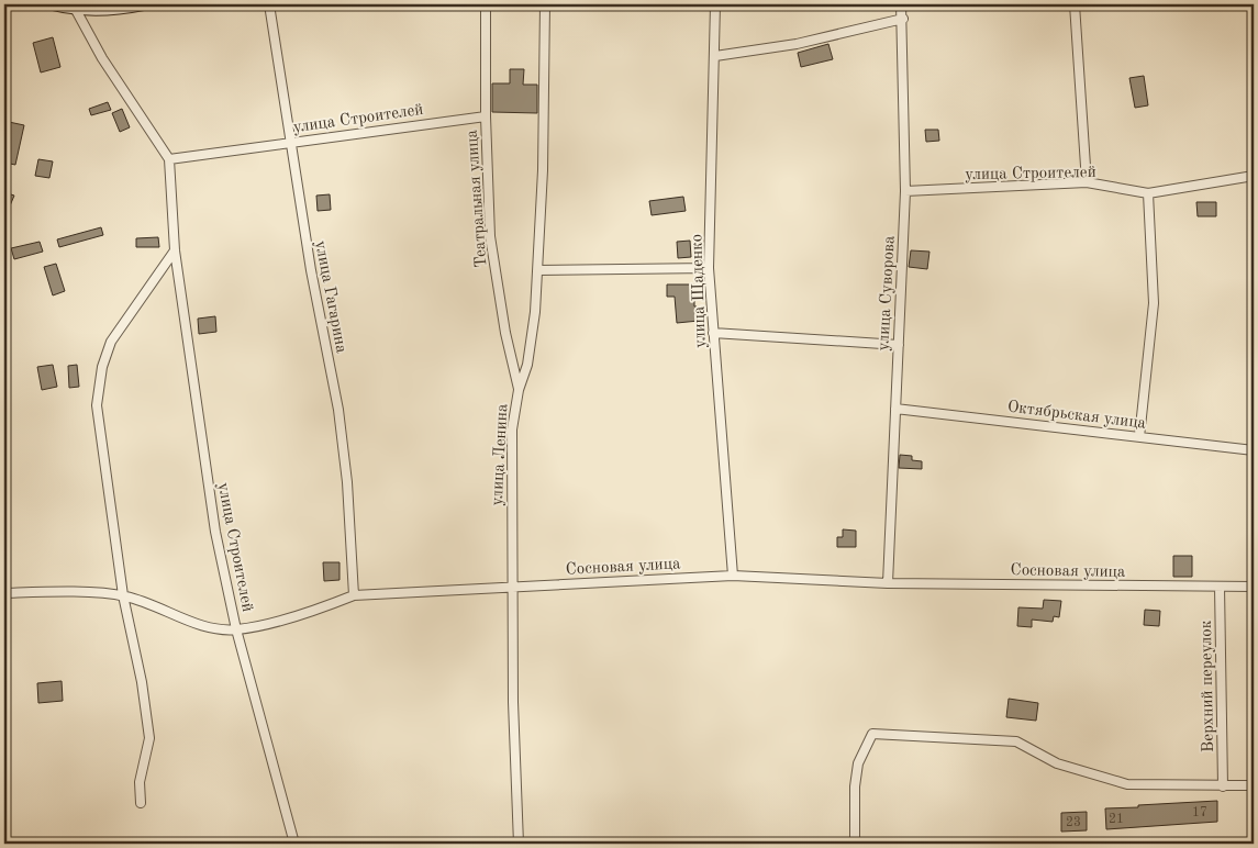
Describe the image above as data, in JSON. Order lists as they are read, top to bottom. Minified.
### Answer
{"streets":{"street":["улица Строителей","Театральная улица","улица Щаденко","улица Суворова","улица Гагарина","Октябрьская улица","улица Ленина","Сосновая улица","Верхний переулок"]},"crossings":[["улица Строителей","Театральная улица"],["улица Строителей","улица Суворова"],["улица Строителей","улица Гагарина"],["улица Строителей","Сосновая улица"],["Театральная улица","улица Ленина"],["улица Щаденко","Сосновая улица"],["улица Суворова","Октябрьская улица"],["улица Суворова","Сосновая улица"],["улица Гагарина","Сосновая улица"],["улица Ленина","Сосновая улица"],["Сосновая улица","Верхний переулок"]],"house_numbers":["17","21","23"]}
